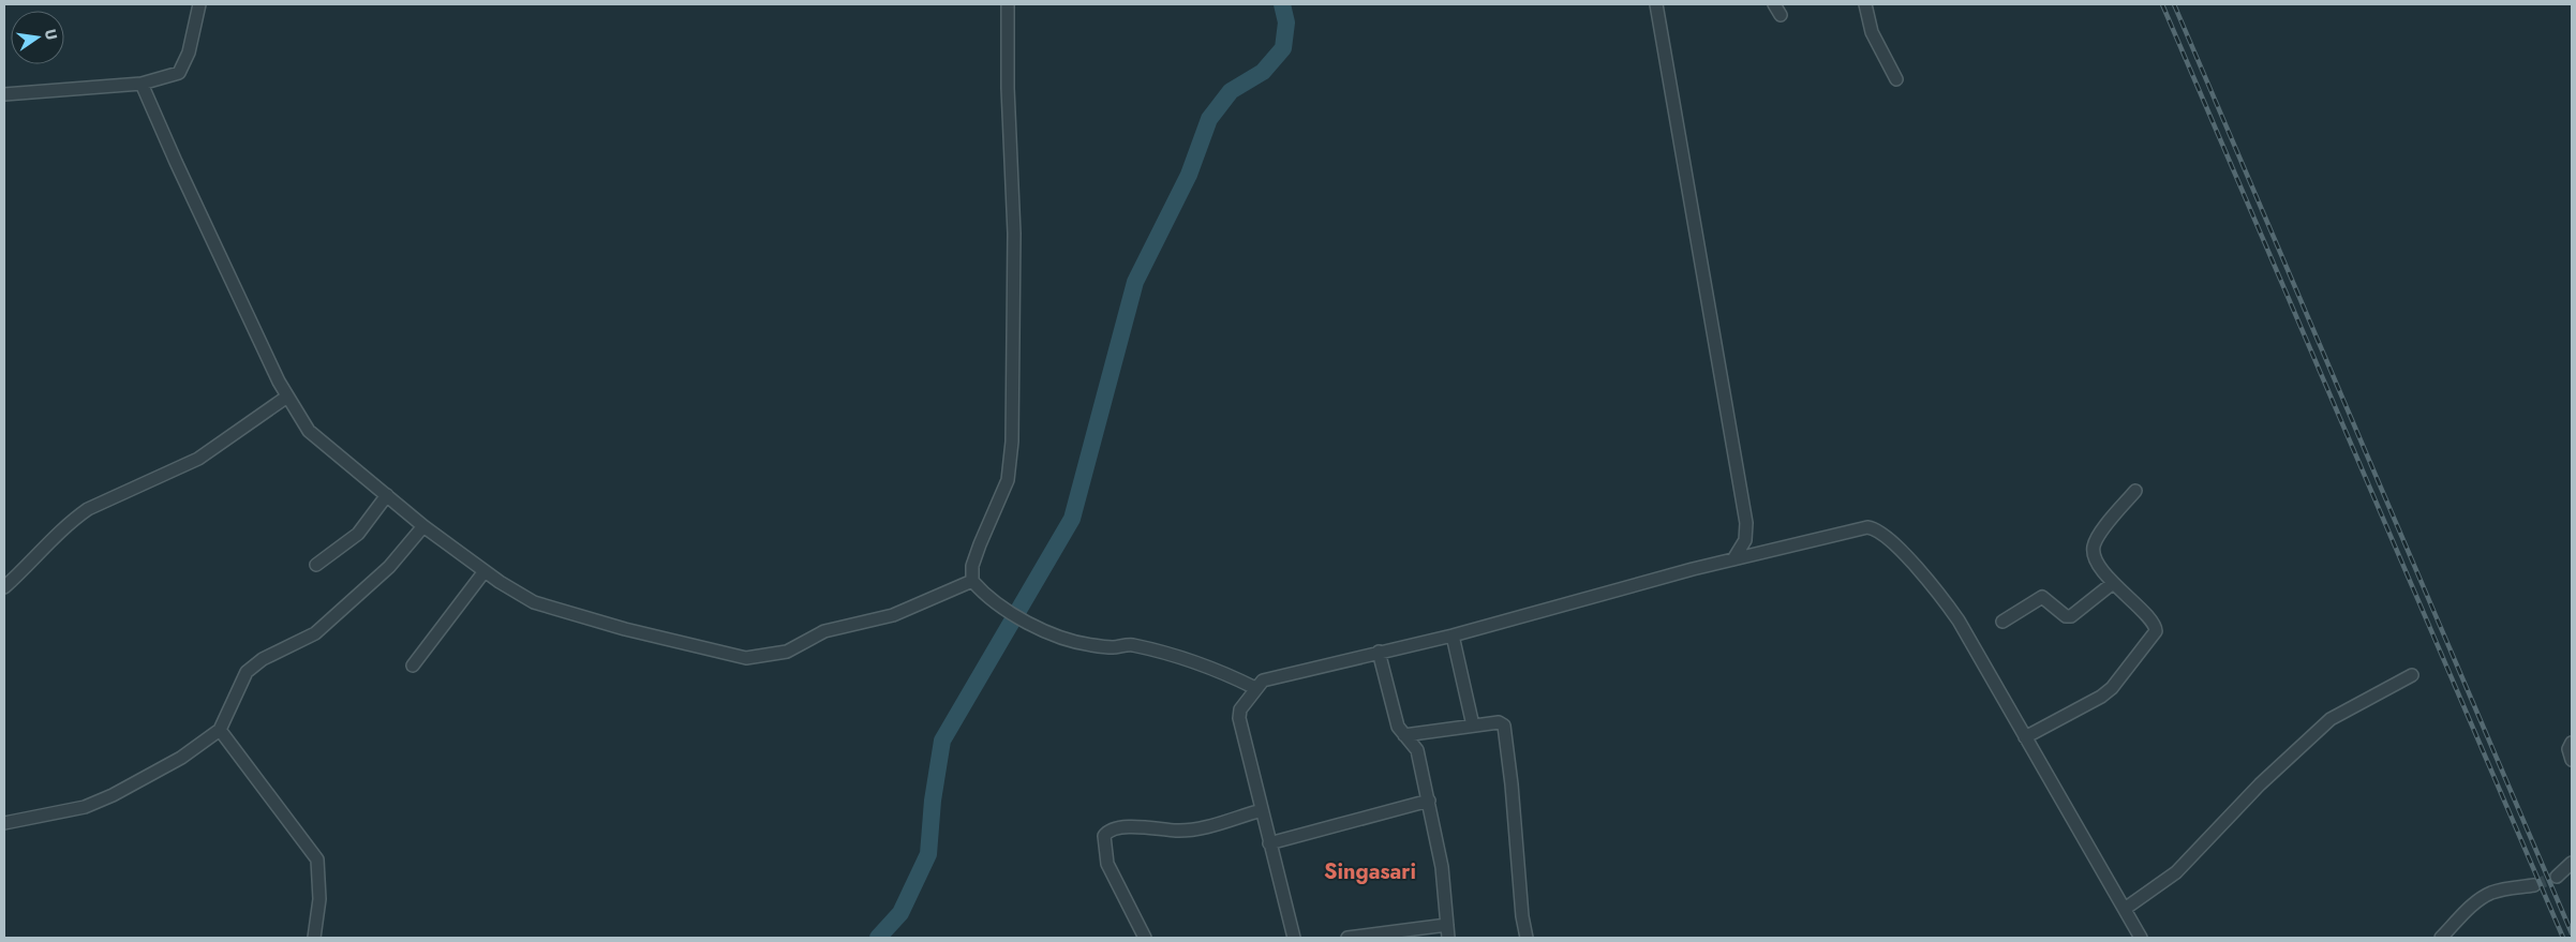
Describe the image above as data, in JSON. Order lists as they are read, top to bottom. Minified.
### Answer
{"districts":["Singasari"],"north":"right"}
